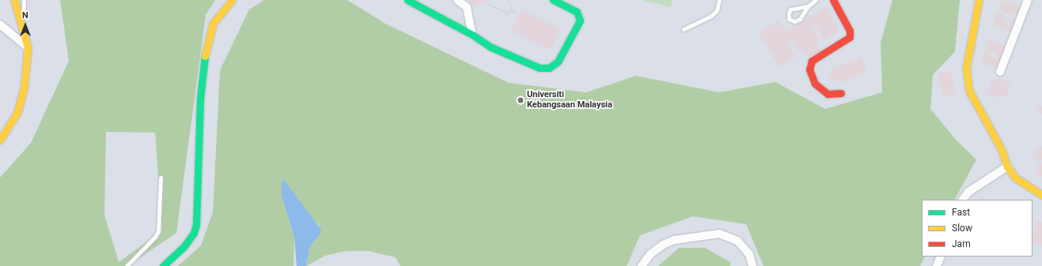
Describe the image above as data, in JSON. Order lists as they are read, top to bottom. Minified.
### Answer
{"places":["Universiti Kebangsaan Malaysia"],"legend":["Fast","Slow","Jam"],"north":"top"}
